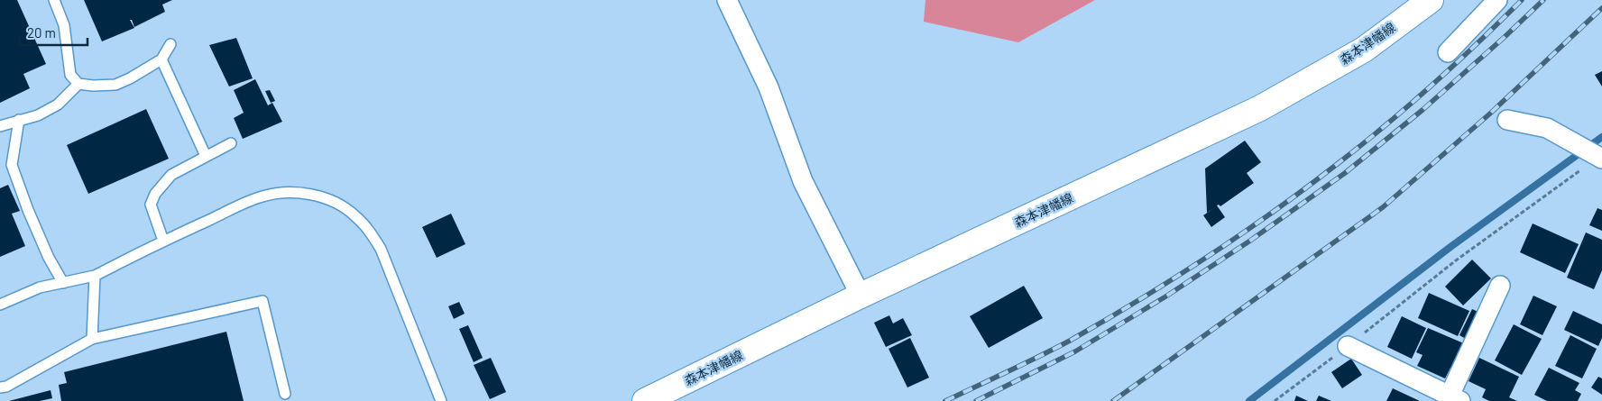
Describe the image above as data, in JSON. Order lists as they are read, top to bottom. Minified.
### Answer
{"streets":{"main road":["森本津幡線"]},"scale_bar":"20 m"}
